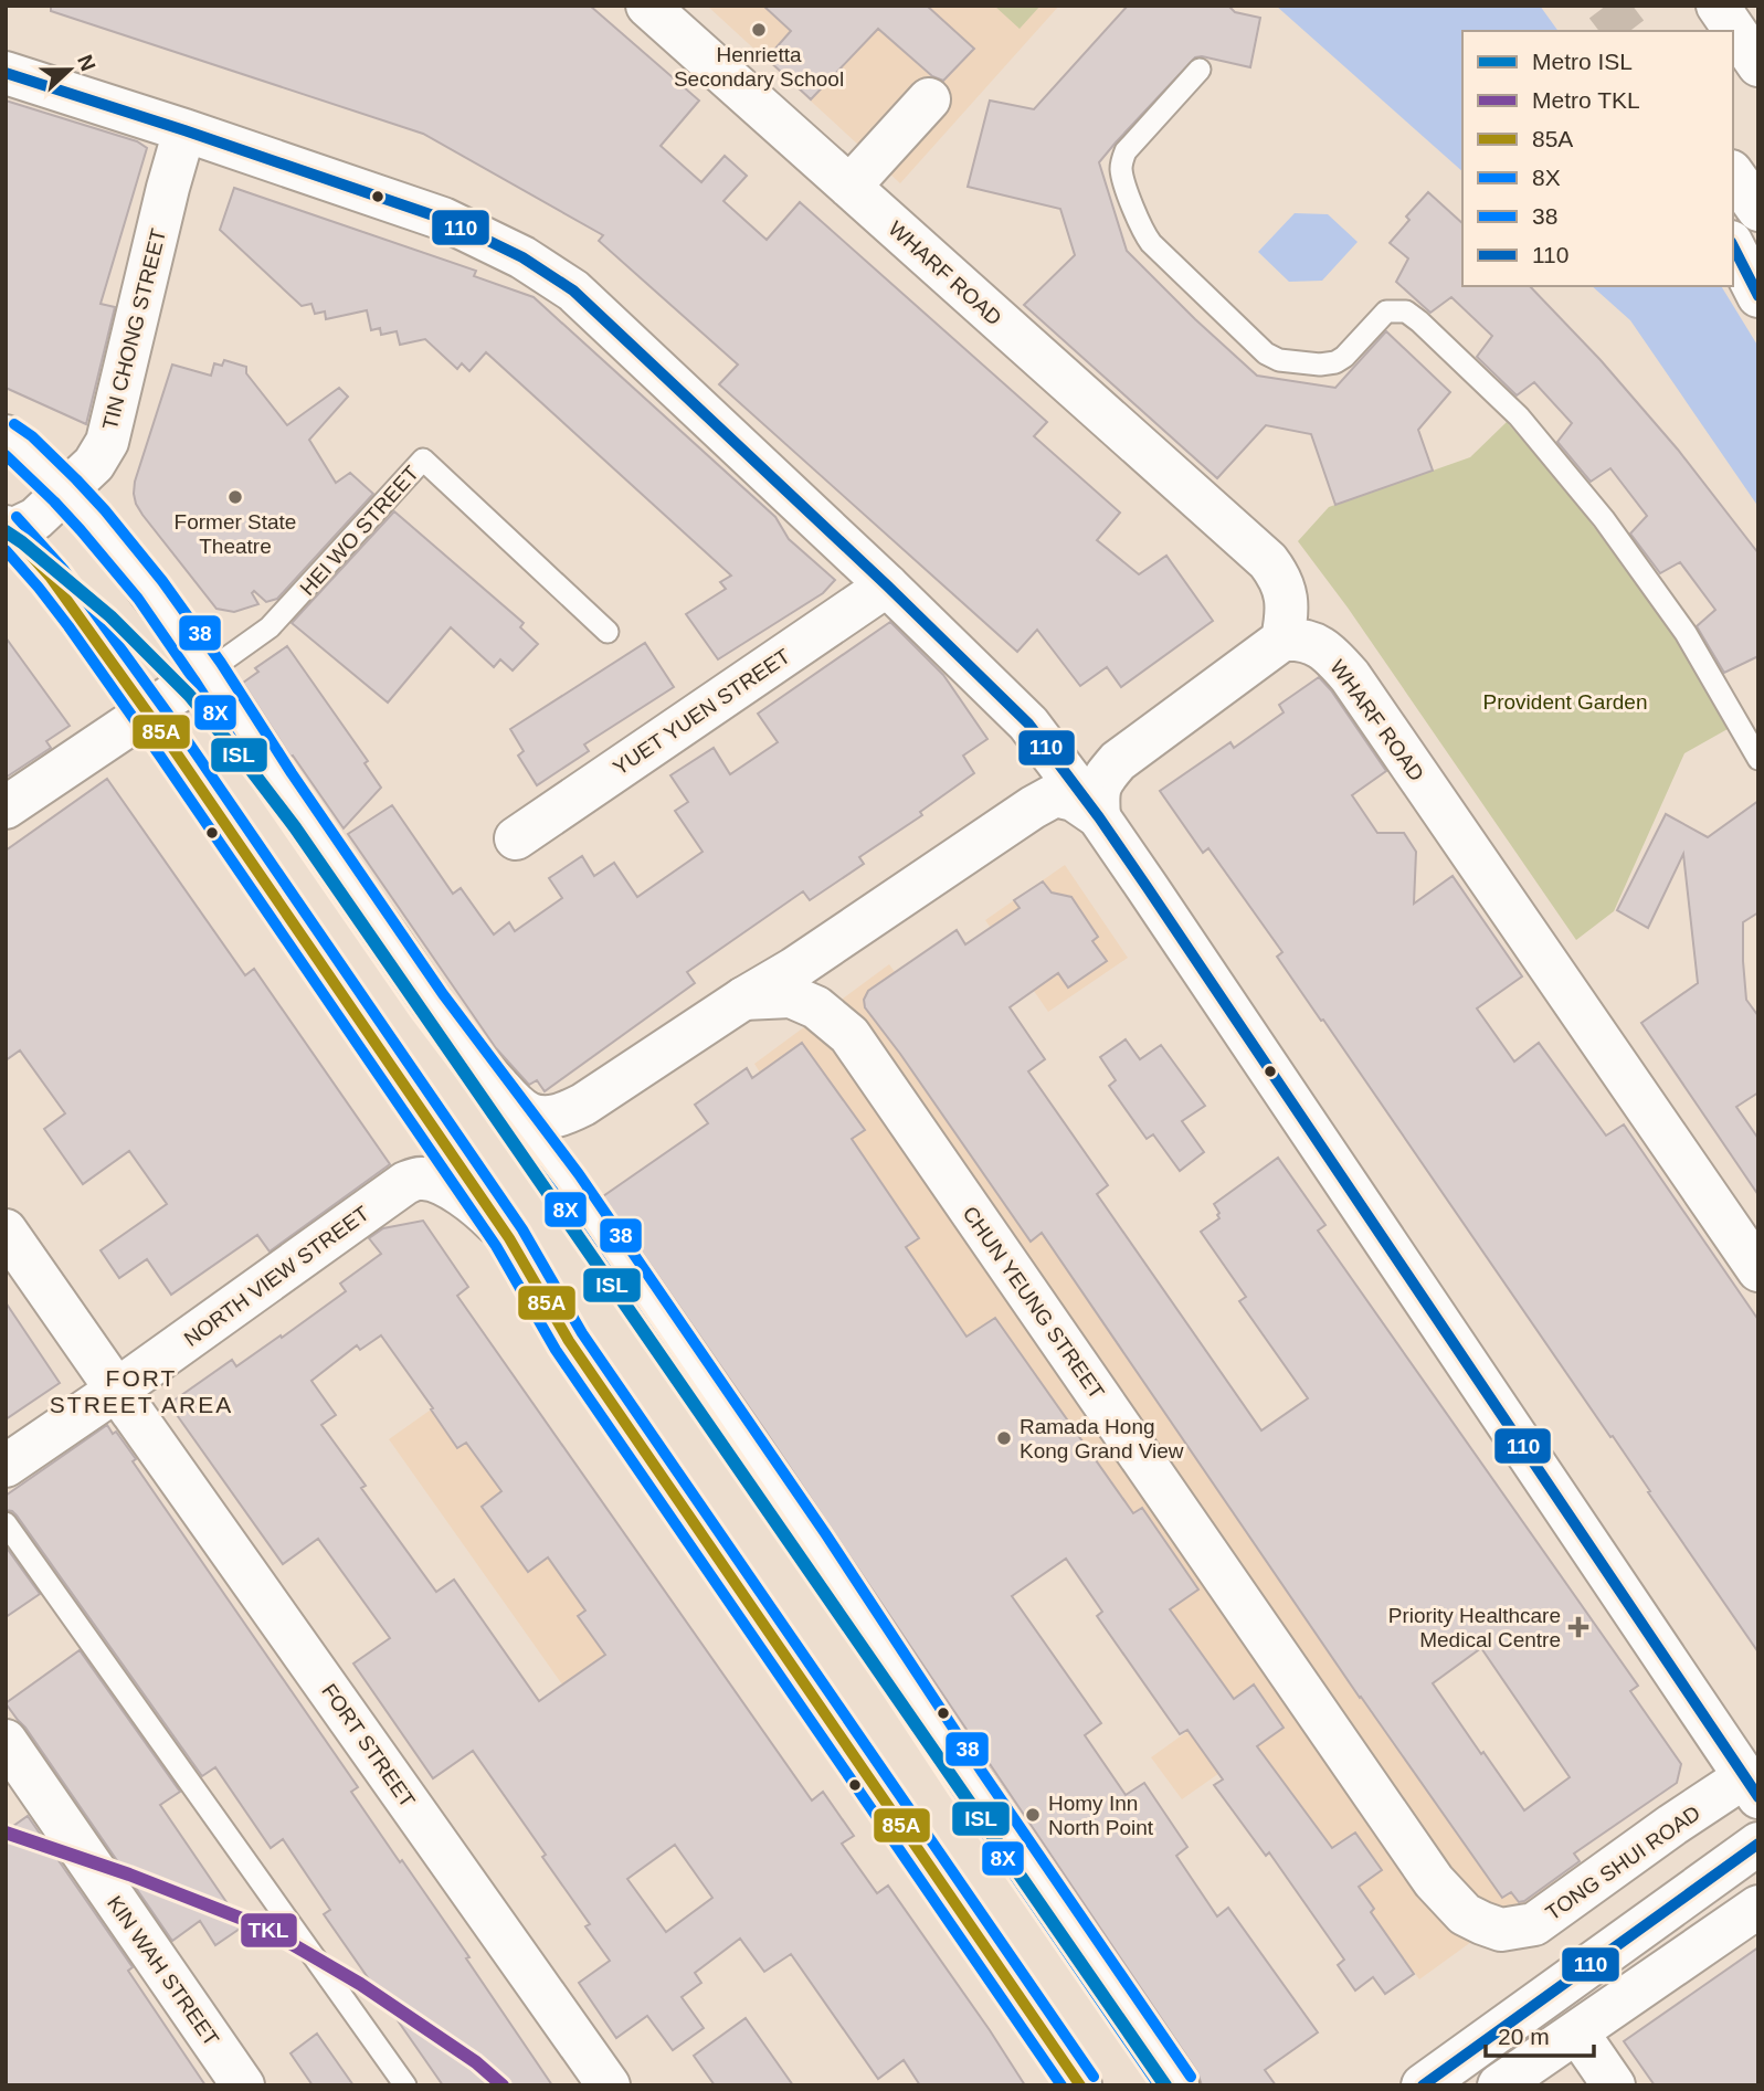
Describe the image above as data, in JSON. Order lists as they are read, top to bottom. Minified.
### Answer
{"streets":{"main road":["WHARF ROAD","TIN CHONG STREET","YUET YUEN STREET","NORTH VIEW STREET","CHUN YEUNG STREET","FORT STREET","TONG SHUI ROAD","KIN WAH STREET"],"lane":["HEI WO STREET"]},"crossings":[["NORTH VIEW STREET","FORT STREET"],["CHUN YEUNG STREET","TONG SHUI ROAD"]],"districts":["FORT STREET AREA"],"parks":["Provident Garden"],"places":{"other":["Henrietta Secondary School","Former State Theatre","Ramada Hong Kong Grand View","Homy Inn North Point"],"health":["Priority Healthcare Medical Centre"]},"lines":["transit line 110","transit line 38","transit line 8X","transit line 85A","metro line ISL","metro line TKL"],"legend":["Metro ISL","Metro TKL","85A","8X","38","110"],"scale_bar":"20 m","north":"right"}
